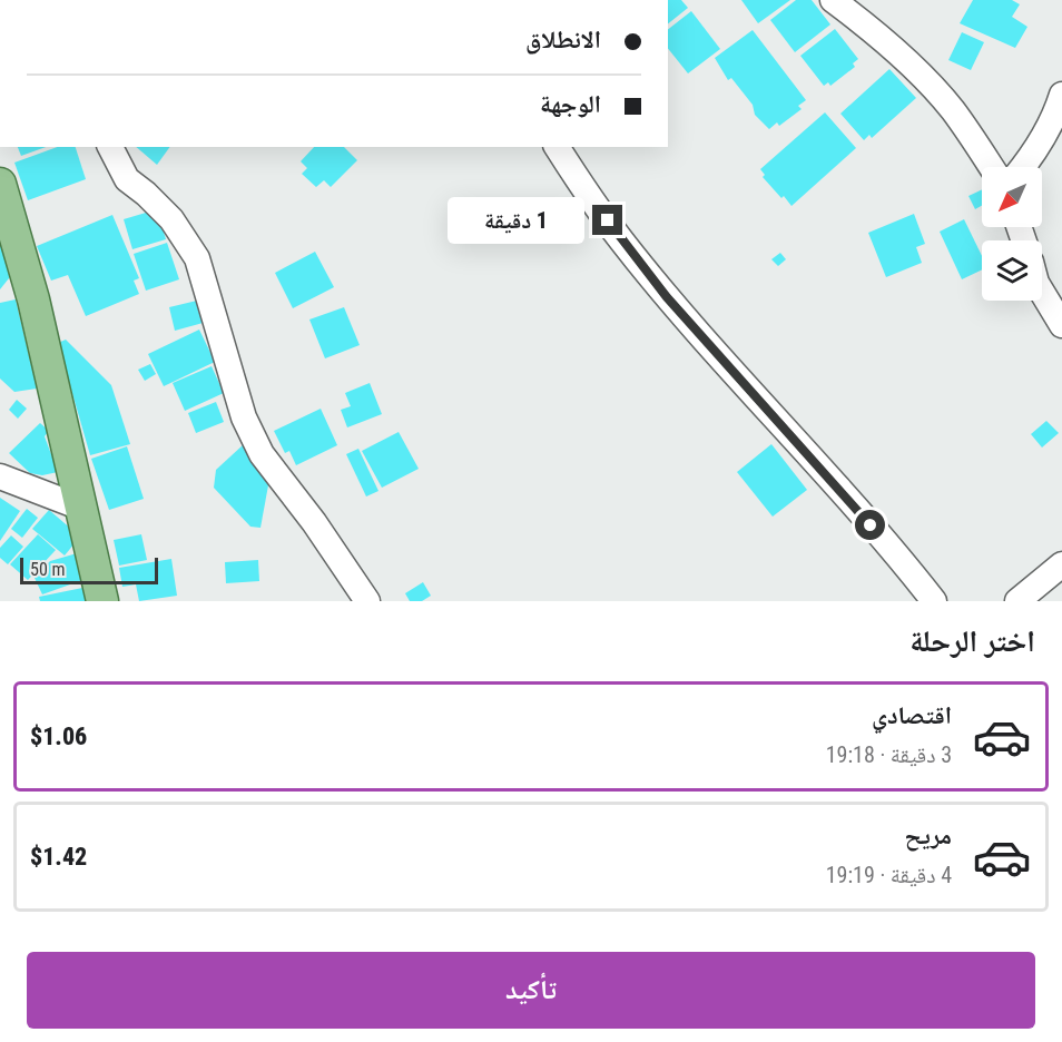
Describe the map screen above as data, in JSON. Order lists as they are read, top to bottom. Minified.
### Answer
{"scale_bar":"50 m","north":"bottom left","page":{"banner":["الانطلاق","الوجهة"],"bubble":"1 دقيقة","scale":"50 m","heading":"اختر الرحلة","list":[{"name":"اقتصادي","note":"3 دقيقة · 19:18","value":"$1.06"},{"name":"مريح","note":"4 دقيقة · 19:19","value":"$1.42"}],"buttons":"تأكيد"}}
